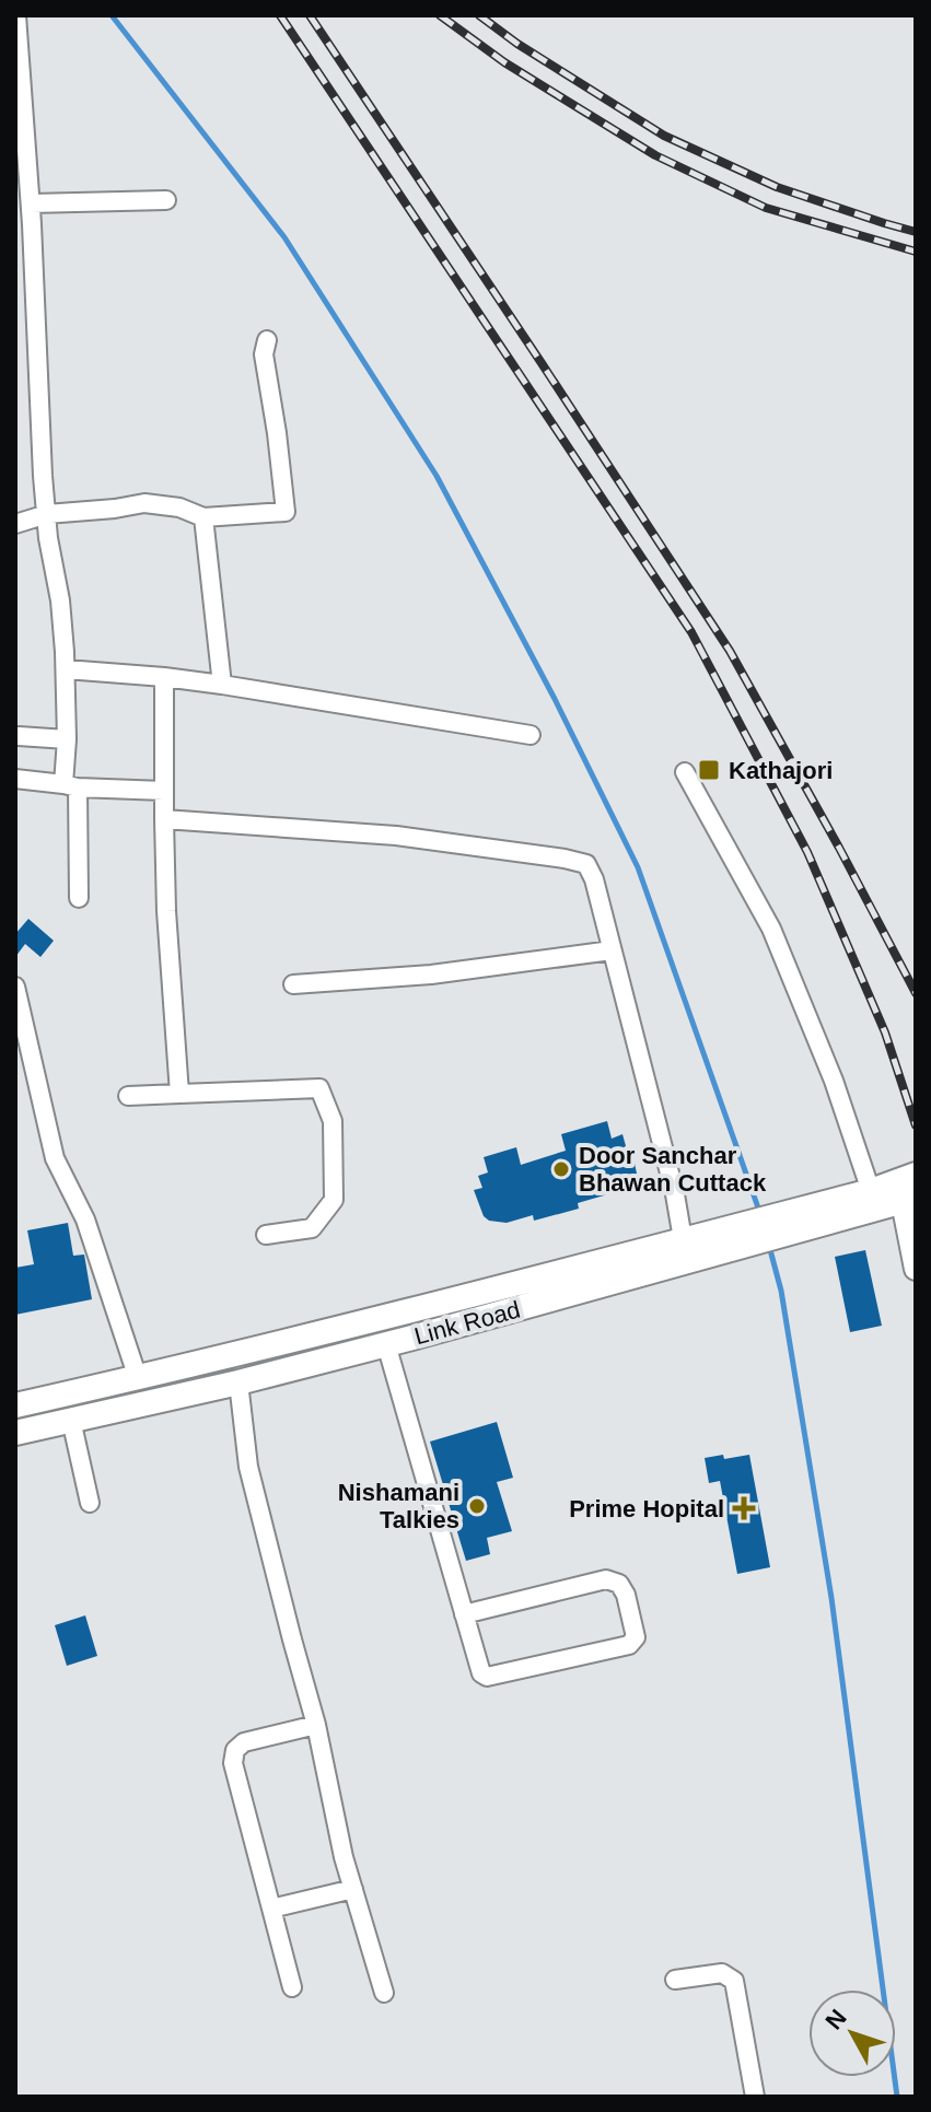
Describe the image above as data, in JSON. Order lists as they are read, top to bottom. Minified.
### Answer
{"streets":{"main road":["Link Road"]},"places":{"transit":["Kathajori"],"other":["Door Sanchar Bhawan Cuttack","Nishamani Talkies"],"health":["Prime Hopital"]},"north":"top left"}
